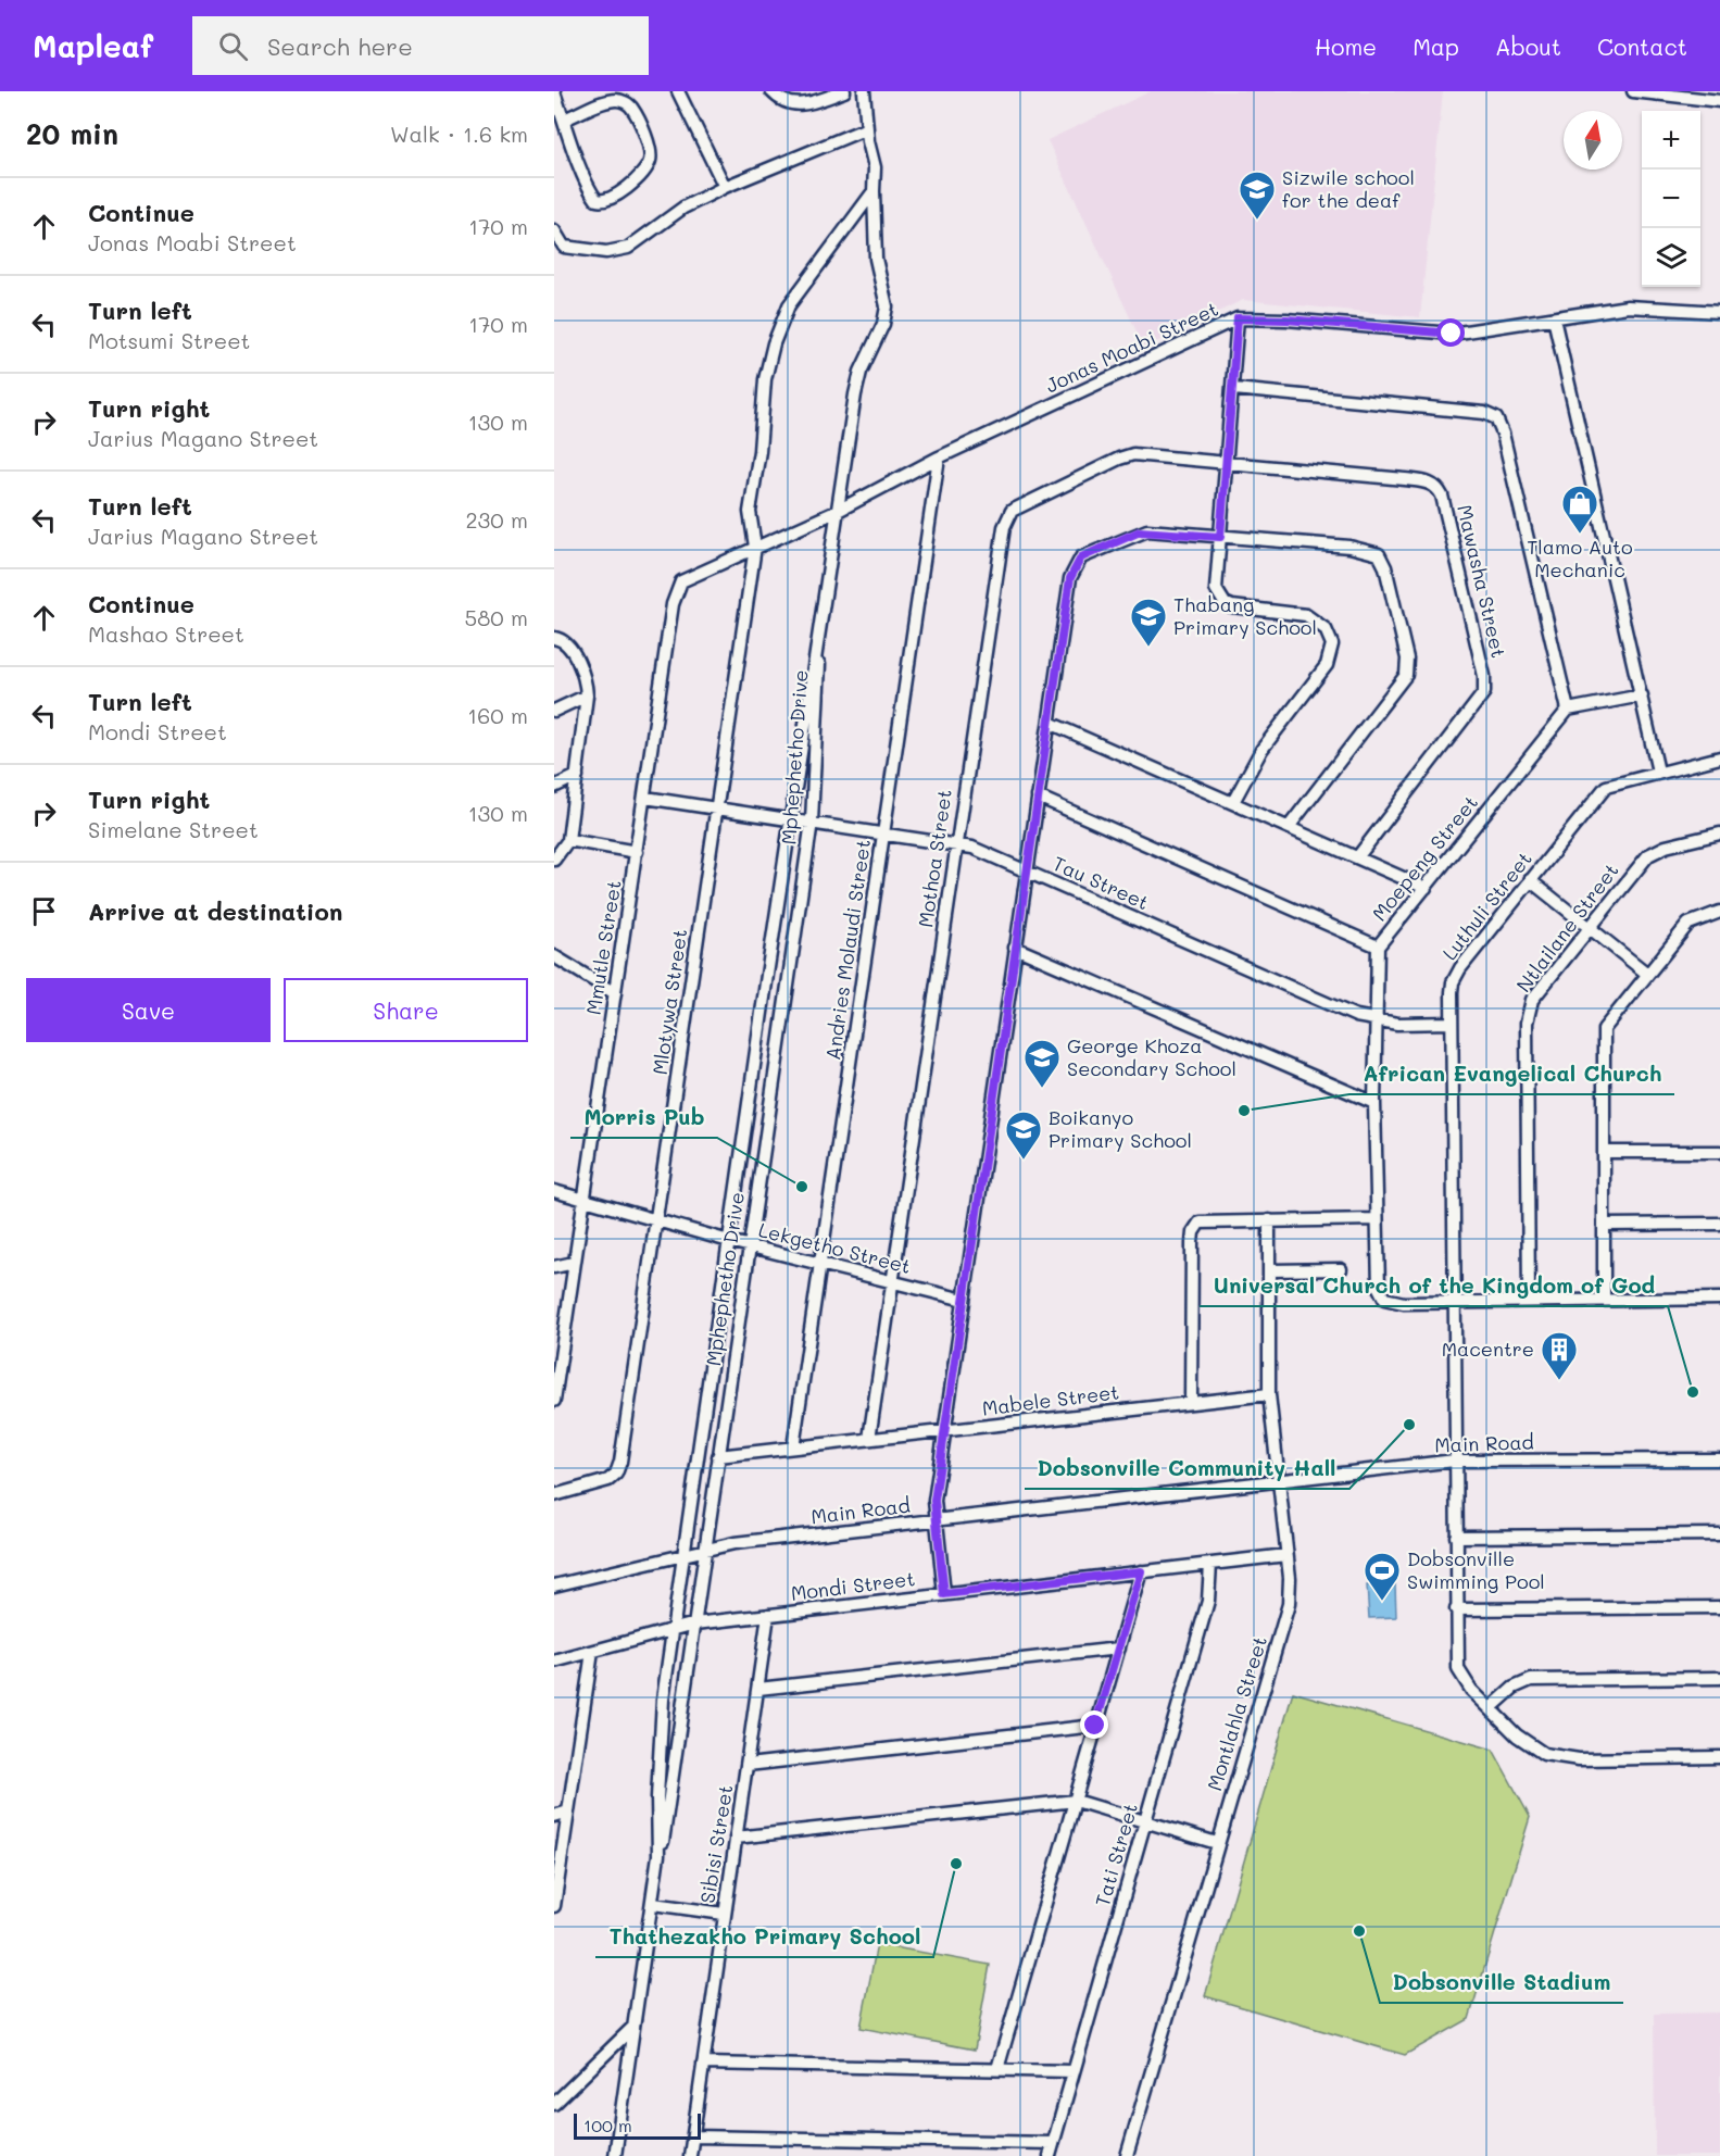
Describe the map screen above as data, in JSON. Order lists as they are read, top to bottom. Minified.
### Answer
{"streets":{"street":["Jonas Moabi Street","Mawasha Street","Mphephetho Drive","Mothoa Street","Moepeng Street","Tau Street","Luthuli Street","Ntlailane Street","Mmutle Street","Andries Molaudi Street","Mlotywa Street","Lekgetho Street","Mabele Street","Main Road","Mondi Street","Montlahla Street","Sibisi Street","Tati Street"]},"crossings":[["Jonas Moabi Street","Mphephetho Drive"],["Jonas Moabi Street","Mmutle Street"],["Jonas Moabi Street","Andries Molaudi Street"],["Jonas Moabi Street","Mlotywa Street"],["Mawasha Street","Mothoa Street"],["Mphephetho Drive","Tau Street"],["Mphephetho Drive","Mlotywa Street"],["Mphephetho Drive","Lekgetho Street"],["Mphephetho Drive","Mabele Street"],["Mphephetho Drive","Main Road"],["Mphephetho Drive","Mondi Street"],["Mothoa Street","Tau Street"],["Mothoa Street","Lekgetho Street"],["Mothoa Street","Mabele Street"],["Moepeng Street","Tau Street"],["Moepeng Street","Luthuli Street"],["Tau Street","Luthuli Street"],["Tau Street","Mmutle Street"],["Tau Street","Andries Molaudi Street"],["Tau Street","Mlotywa Street"],["Luthuli Street","Main Road"],["Mmutle Street","Mlotywa Street"],["Mmutle Street","Lekgetho Street"],["Andries Molaudi Street","Lekgetho Street"],["Andries Molaudi Street","Mabele Street"],["Mlotywa Street","Lekgetho Street"],["Mabele Street","Montlahla Street"],["Main Road","Montlahla Street"],["Mondi Street","Montlahla Street"],["Mondi Street","Sibisi Street"],["Mondi Street","Tati Street"]],"places":{"school or university":["Sizwile school for the deaf","Thabang Primary School","George Khoza Secondary School","Boikanyo Primary School"],"shop":["Tlamo Auto Mechanic"],"other":["African Evangelical Church","Morris Pub","Universal Church of the Kingdom of God","Dobsonville Community Hall","Thathezakho Primary School","Dobsonville Stadium"],"building":["Macentre"],"sports":["Dobsonville Swimming Pool"]},"scale_bar":"100 m","north":"top","page":{"header":"Mapleaf","search":"Search here","nav":["Home","Map","About","Contact"],"heading":["20 min","Walk · 1.6 km"],"map_buttons":["+","−"],"list":[["Continue","Jonas Moabi Street","170 m"],["Turn left","Motsumi Street","170 m"],["Turn right","Jarius Magano Street","130 m"],["Turn left","Jarius Magano Street","230 m"],["Continue","Mashao Street","580 m"],["Turn left","Mondi Street","160 m"],["Turn right","Simelane Street","130 m"],"Arrive at destination"],"buttons":["Save","Share"],"scale":"100 m"}}
